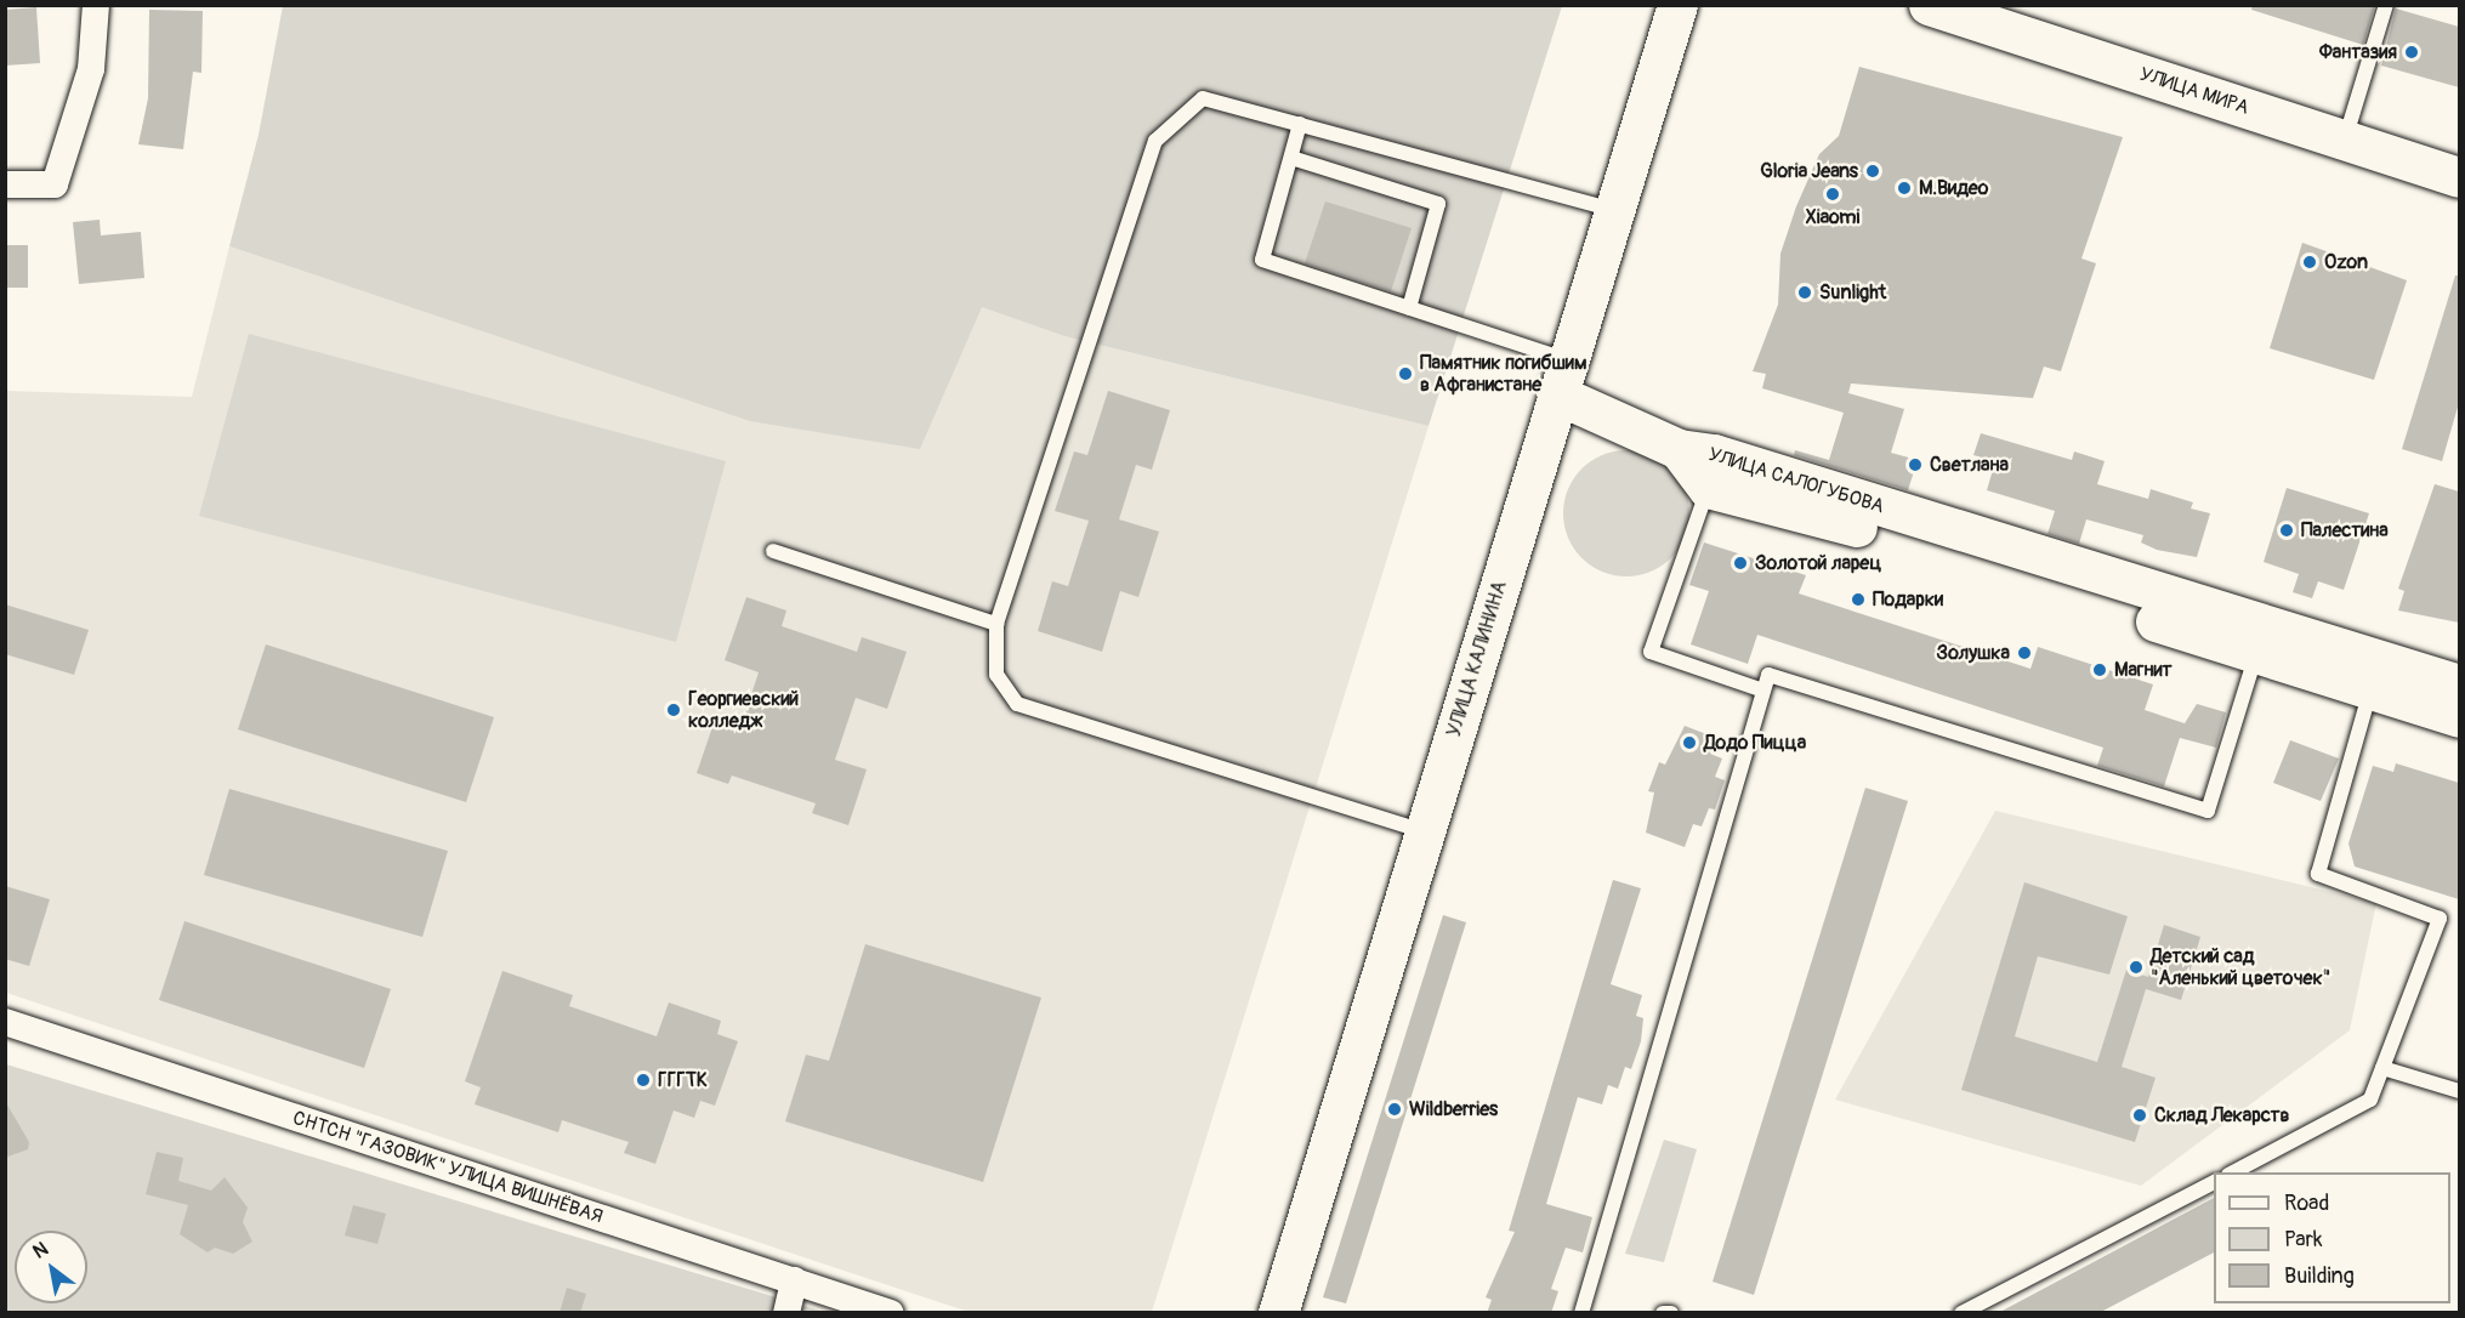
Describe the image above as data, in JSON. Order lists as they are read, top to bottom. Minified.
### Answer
{"streets":{"street":["УЛИЦА МИРА","УЛИЦА САЛОГУБОВА","УЛИЦА КАЛИНИНА","СНТСН \"ГАЗОВИК\" УЛИЦА ВИШНЁВАЯ"]},"places":["Фантазия","Gloria Jeans","М.Видео","Xiaomi","Ozon","Sunlight","Памятник погибшим в Афганистане","Светлана","Палестина","Золотой ларец","Подарки","Золушка","Магнит","Георгиевский колледж","Додо Пицца","Детский сад \"Аленький цветочек\"","ГГГТК","Wildberries","Склад Лекарств"],"legend":["Road","Park","Building"],"north":"top left"}
